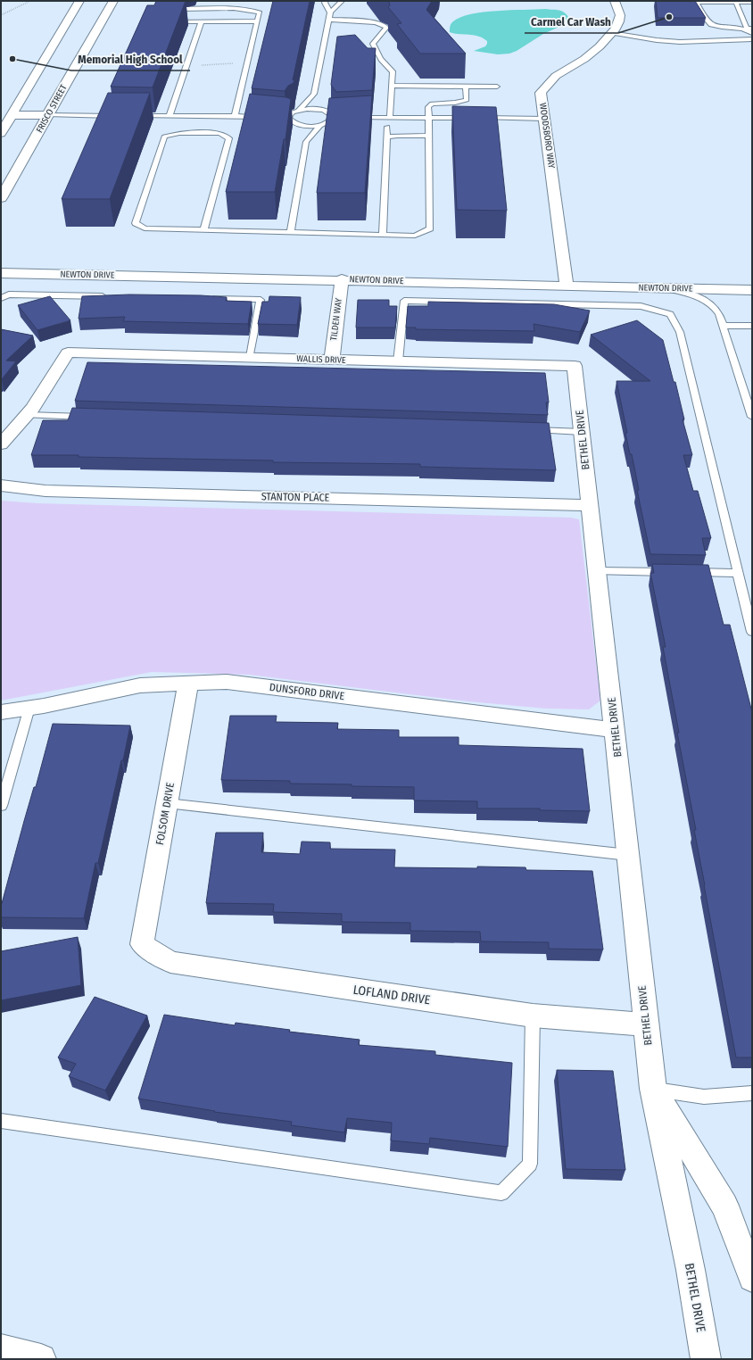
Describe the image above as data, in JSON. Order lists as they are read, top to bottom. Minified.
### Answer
{"streets":{"street":["FRISCO STREET","WOODSBORO WAY","NEWTON DRIVE","TILDEN WAY","WALLIS DRIVE","BETHEL DRIVE","STANTON PLACE","DUNSFORD DRIVE","FOLSOM DRIVE","LOFLAND DRIVE"]},"crossings":[["WOODSBORO WAY","NEWTON DRIVE"],["NEWTON DRIVE","TILDEN WAY"],["TILDEN WAY","WALLIS DRIVE"],["WALLIS DRIVE","BETHEL DRIVE"],["BETHEL DRIVE","STANTON PLACE"],["BETHEL DRIVE","DUNSFORD DRIVE"],["BETHEL DRIVE","LOFLAND DRIVE"],["DUNSFORD DRIVE","FOLSOM DRIVE"],["FOLSOM DRIVE","LOFLAND DRIVE"]],"places":["Carmel Car Wash","Memorial High School"]}
